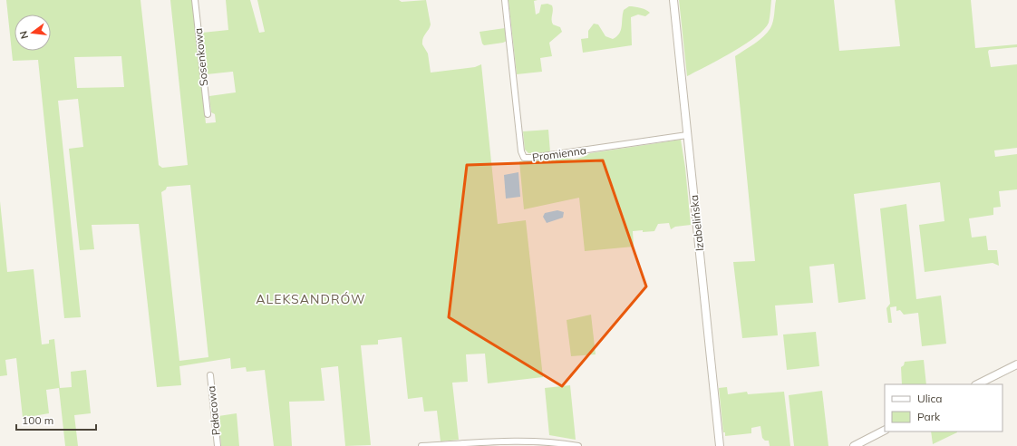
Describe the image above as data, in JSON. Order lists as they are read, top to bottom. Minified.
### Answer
{"streets":{"street":["Sosenkowa","Promienna","Izabelińska","Pałacowa"]},"crossings":[["Promienna","Izabelińska"]],"districts":["ALEKSANDRÓW"],"legend":["Ulica","Park"],"scale_bar":"100 m","north":"left"}
